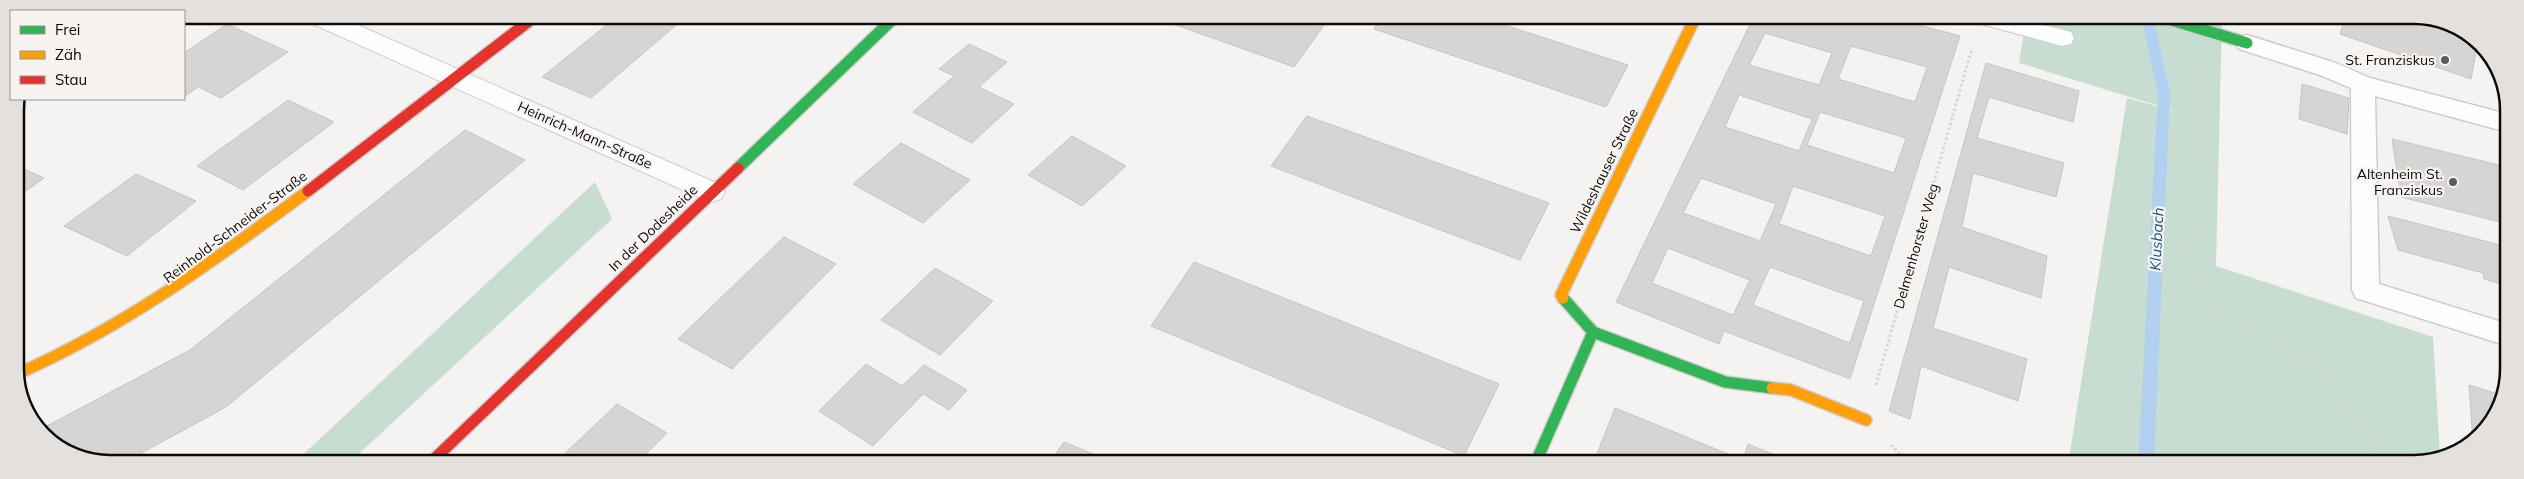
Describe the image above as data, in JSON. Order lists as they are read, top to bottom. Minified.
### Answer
{"streets":{"street":["Heinrich-Mann-Straße","Wildeshauser Straße","Reinhold-Schneider-Straße","In der Dodesheide"],"path":["Delmenhorster Weg"]},"crossings":[["Heinrich-Mann-Straße","Reinhold-Schneider-Straße"],["Heinrich-Mann-Straße","In der Dodesheide"],["Wildeshauser Straße","Delmenhorster Weg"]],"water":["Klusbach"],"places":["St. Franziskus","Altenheim St. Franziskus"],"legend":["Frei","Zäh","Stau"]}
